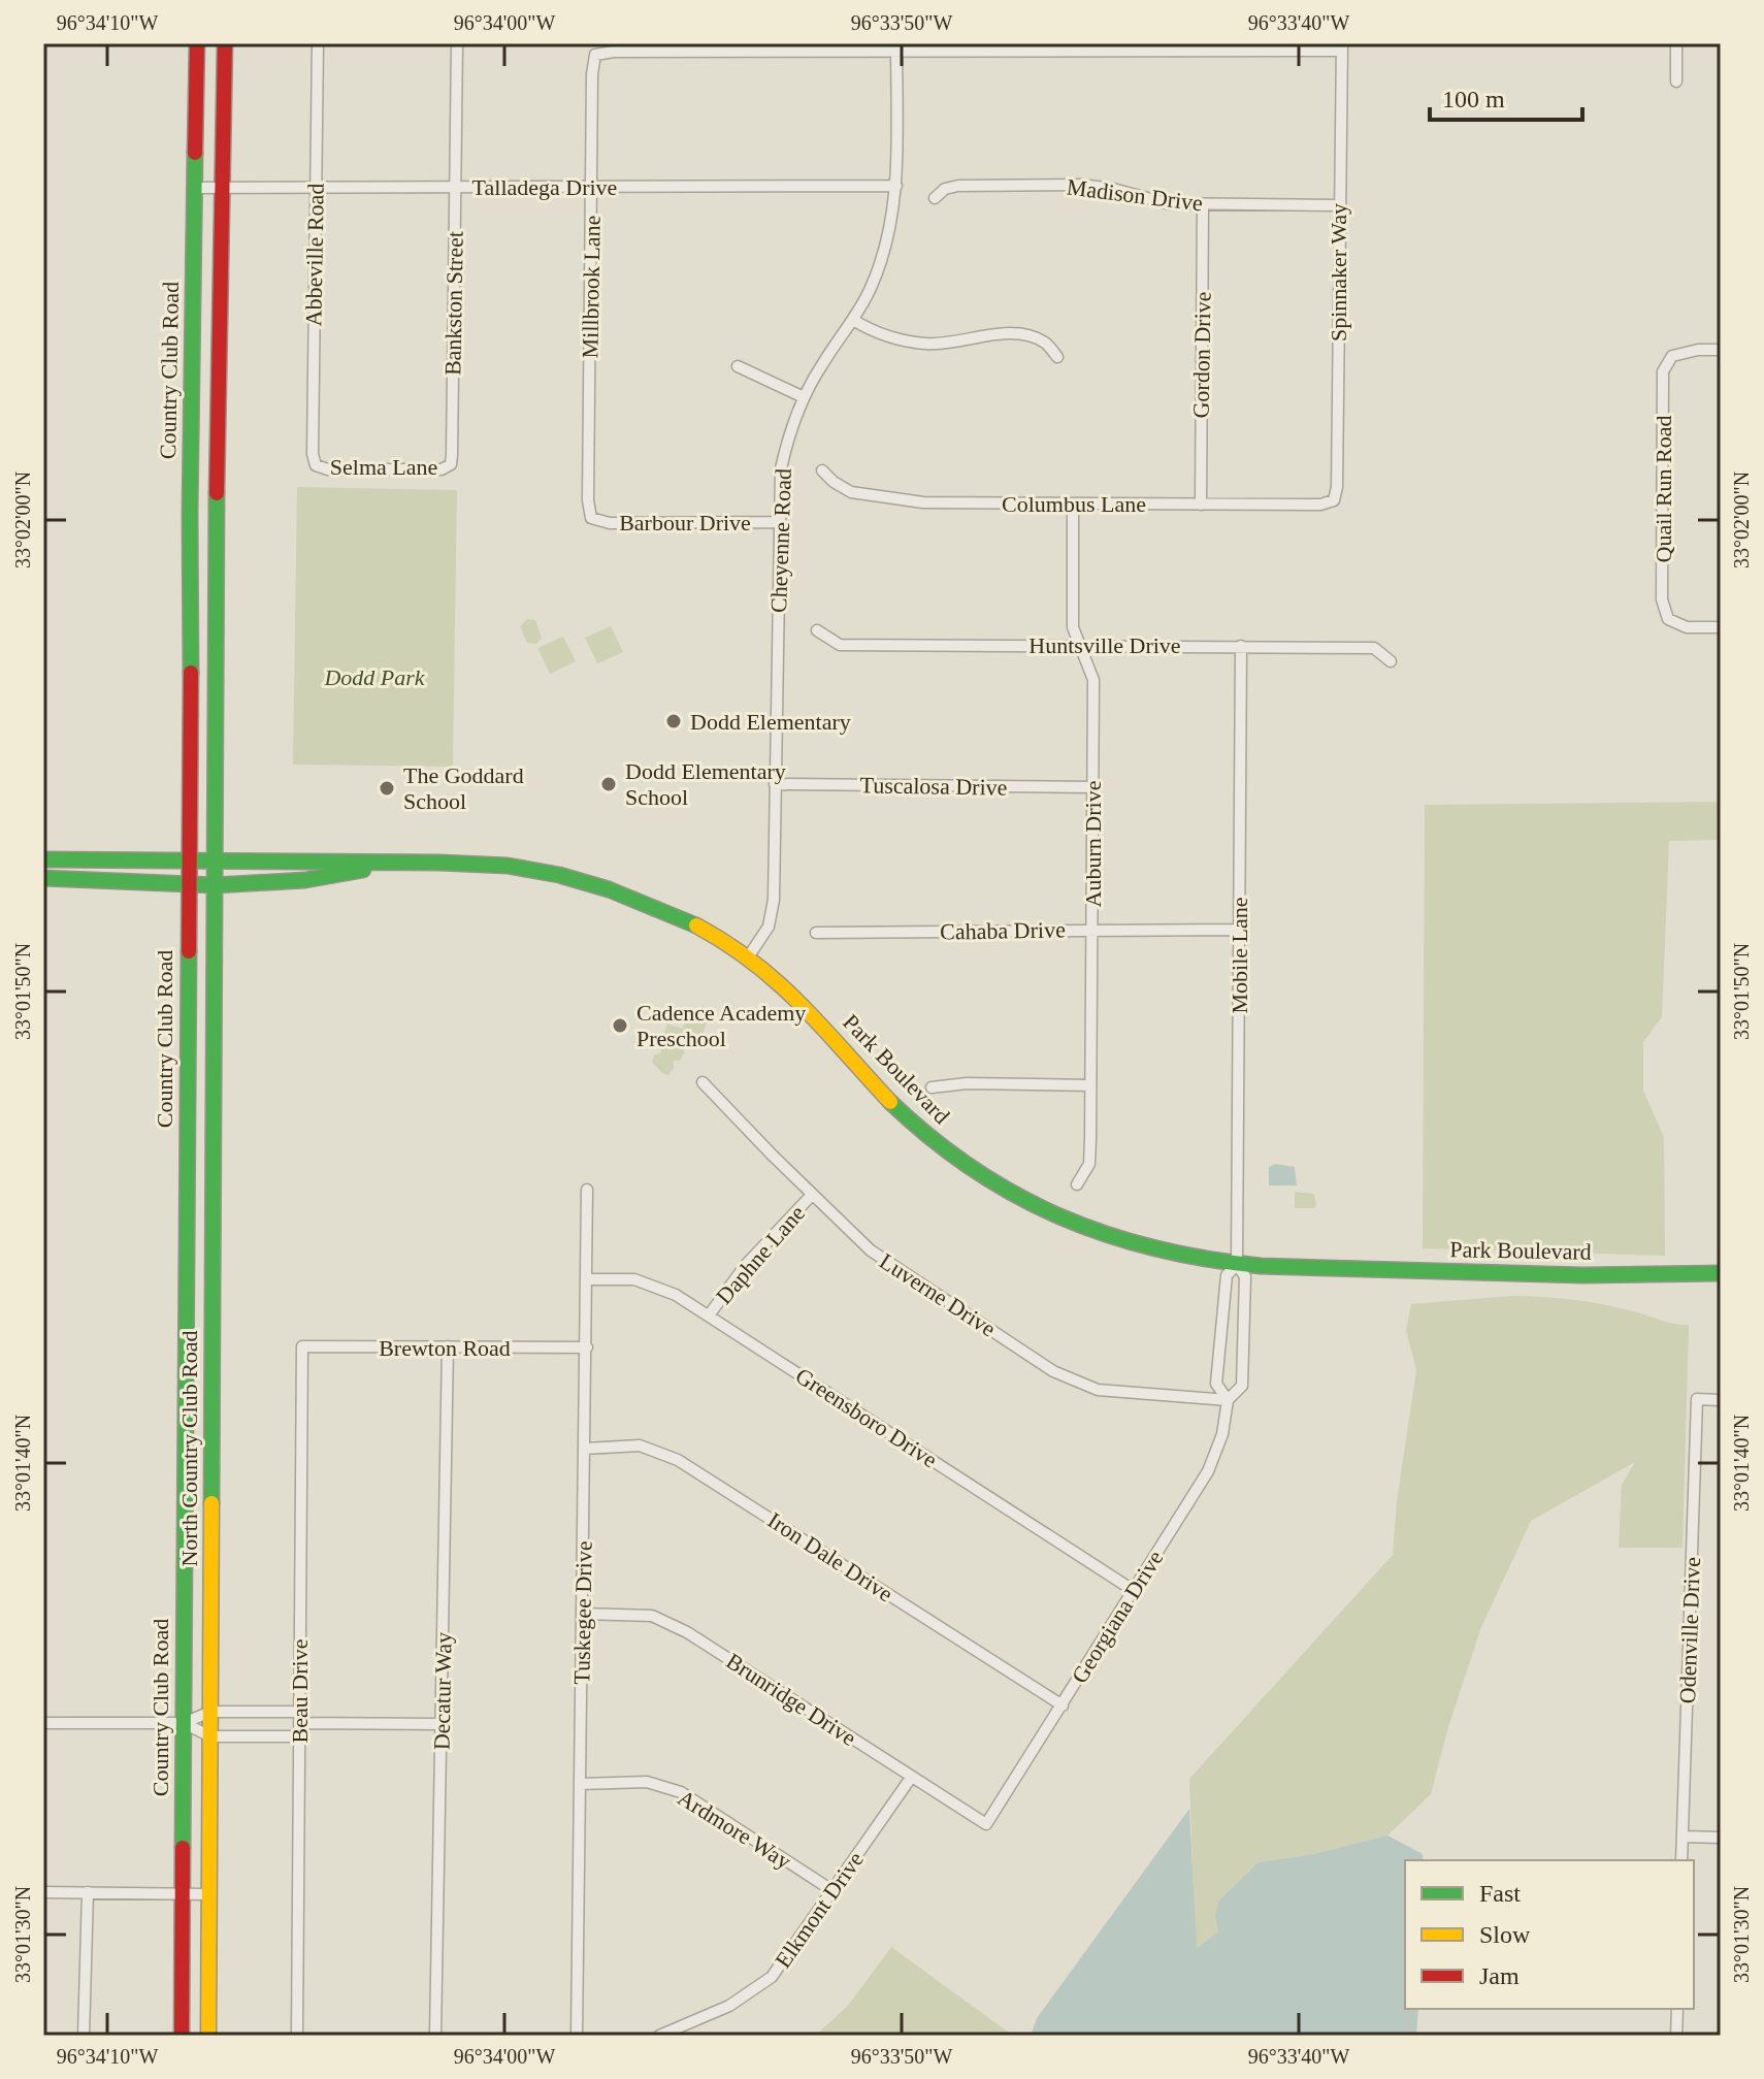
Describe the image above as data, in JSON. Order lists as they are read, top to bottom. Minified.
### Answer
{"streets":{"main road":["Country Club Road","Park Boulevard","North Country Club Road"],"street":["Talladega Drive","Madison Drive","Abbeville Road","Spinnaker Way","Millbrook Lane","Bankston Street","Gordon Drive","Selma Lane","Quail Run Road","Columbus Lane","Barbour Drive","Cheyenne Road","Huntsville Drive","Tuscalosa Drive","Auburn Drive","Cahaba Drive","Mobile Lane","Daphne Lane","Luverne Drive","Brewton Road","Greensboro Drive","Iron Dale Drive","Tuskegee Drive","Georgiana Drive","Odenville Drive","Beau Drive","Decatur Way","Brunridge Drive","Ardmore Way","Elkmont Drive"]},"crossings":[["Talladega Drive","Abbeville Road"],["Talladega Drive","Millbrook Lane"],["Talladega Drive","Bankston Street"],["Talladega Drive","Country Club Road"],["Talladega Drive","Cheyenne Road"],["Madison Drive","Spinnaker Way"],["Madison Drive","Gordon Drive"],["Abbeville Road","Selma Lane"],["Spinnaker Way","Columbus Lane"],["Millbrook Lane","Barbour Drive"],["Millbrook Lane","Cheyenne Road"],["Bankston Street","Selma Lane"],["Gordon Drive","Columbus Lane"],["Country Club Road","Park Boulevard"],["Columbus Lane","Auburn Drive"],["Barbour Drive","Cheyenne Road"],["Cheyenne Road","Tuscalosa Drive"],["Cheyenne Road","Park Boulevard"],["Huntsville Drive","Auburn Drive"],["Huntsville Drive","Mobile Lane"],["Tuscalosa Drive","Auburn Drive"],["Auburn Drive","Cahaba Drive"],["Cahaba Drive","Mobile Lane"],["Mobile Lane","Park Boulevard"],["Mobile Lane","Georgiana Drive"],["Park Boulevard","North Country Club Road"],["Park Boulevard","Georgiana Drive"],["Daphne Lane","Luverne Drive"],["Daphne Lane","Greensboro Drive"],["Luverne Drive","Georgiana Drive"],["Brewton Road","Tuskegee Drive"],["Brewton Road","Beau Drive"],["Brewton Road","Decatur Way"],["Greensboro Drive","Tuskegee Drive"],["Greensboro Drive","Georgiana Drive"],["Iron Dale Drive","Tuskegee Drive"],["Iron Dale Drive","Georgiana Drive"],["Tuskegee Drive","Brunridge Drive"],["Tuskegee Drive","Ardmore Way"],["Georgiana Drive","Brunridge Drive"],["Brunridge Drive","Elkmont Drive"],["Ardmore Way","Elkmont Drive"]],"parks":["Dodd Park"],"places":["Dodd Elementary","Dodd Elementary School","The Goddard School","Cadence Academy Preschool"],"legend":["Fast","Slow","Jam"],"scale_bar":"100 m","coordinates":["96°34'10\"W","96°34'00\"W","96°33'50\"W","96°33'40\"W","33°02'00\"N","33°01'50\"N","33°01'40\"N","33°01'30\"N"]}
